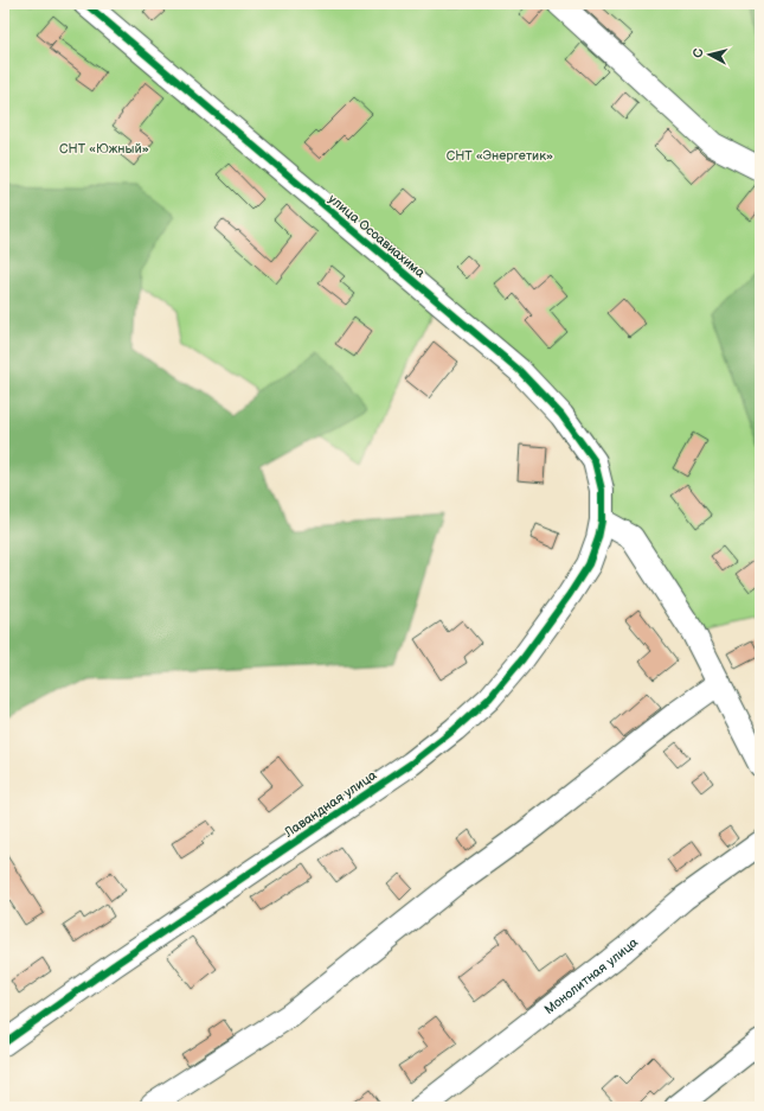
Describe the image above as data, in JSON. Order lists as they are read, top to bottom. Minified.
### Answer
{"streets":{"street":["улица Осоавиахима","Лавандная улица","Монолитная улица"]},"crossings":[["улица Осоавиахима","Лавандная улица"]],"parks":["СНТ «Южный»","СНТ «Энергетик»"],"north":"left"}
